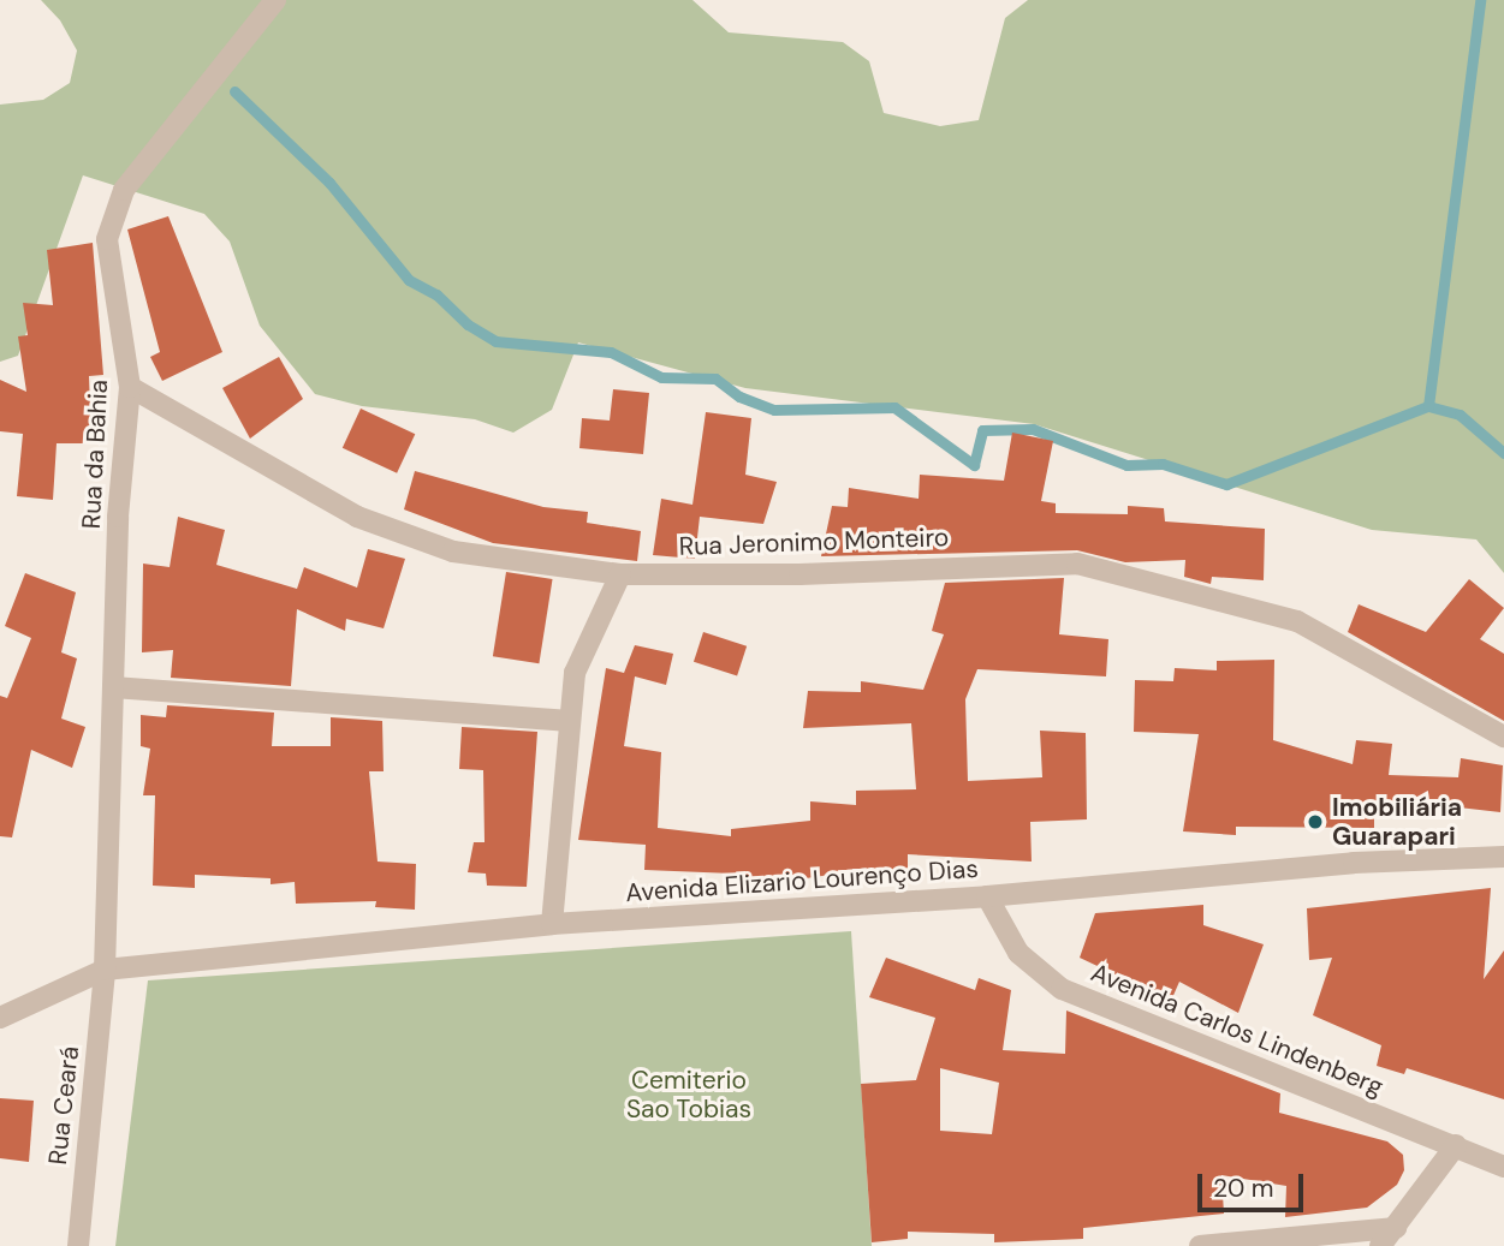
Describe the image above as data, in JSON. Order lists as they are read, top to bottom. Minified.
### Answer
{"streets":{"street":["Rua da Bahia","Rua Jeronimo Monteiro","Avenida Elizario Lourenço Dias","Avenida Carlos Lindenberg","Rua Ceará"]},"crossings":[["Rua da Bahia","Rua Jeronimo Monteiro"],["Rua da Bahia","Avenida Elizario Lourenço Dias"],["Rua da Bahia","Rua Ceará"],["Avenida Elizario Lourenço Dias","Avenida Carlos Lindenberg"],["Avenida Elizario Lourenço Dias","Rua Ceará"]],"parks":["Cemiterio Sao Tobias"],"places":["Imobiliária Guarapari"],"scale_bar":"20 m"}
